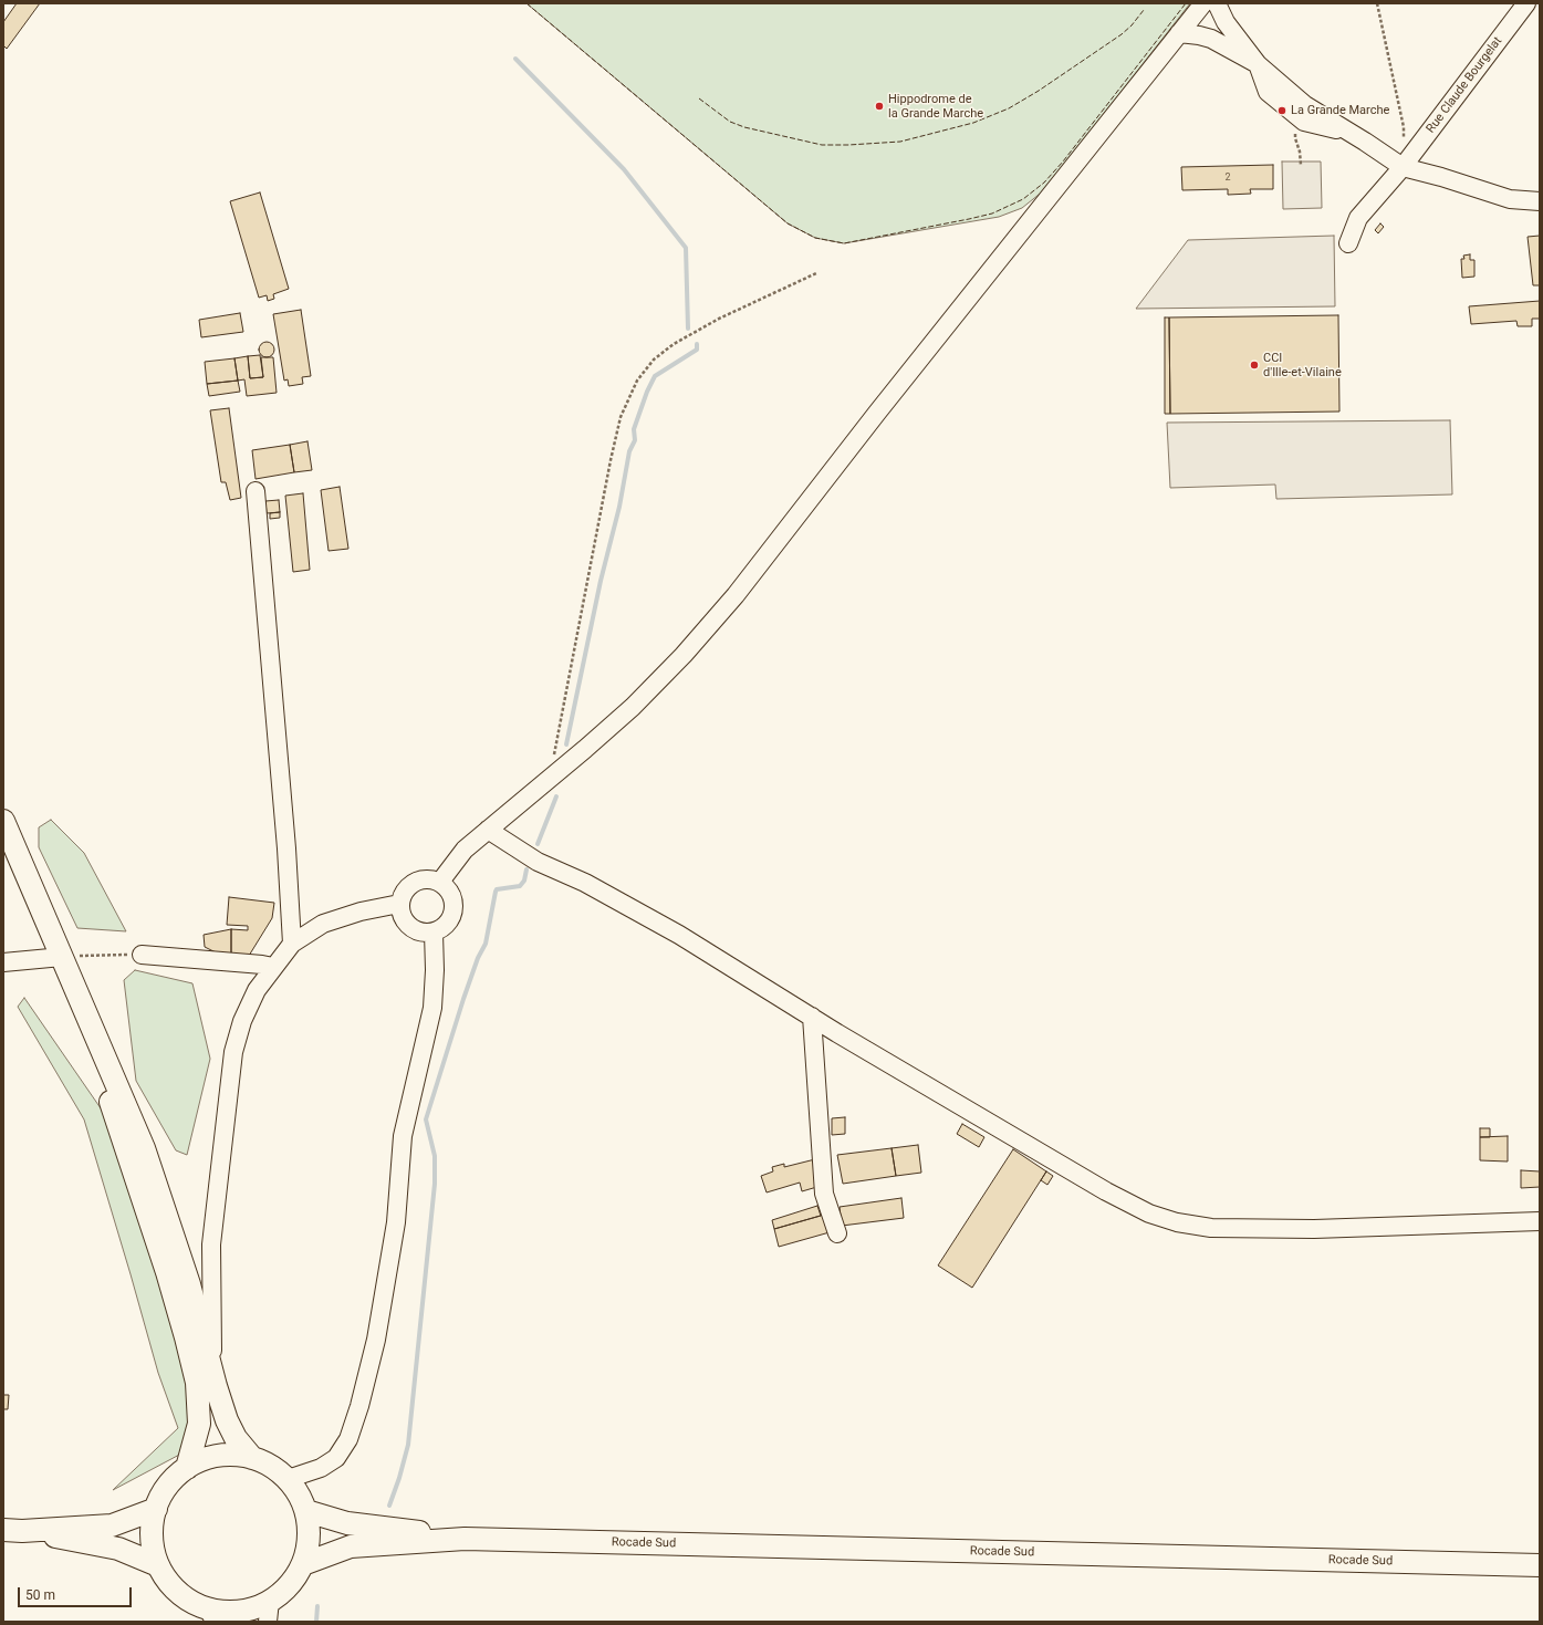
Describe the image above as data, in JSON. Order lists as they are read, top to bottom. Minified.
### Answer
{"streets":{"main road":["Rocade Sud"],"street":["Rue Claude Bourgelat"]},"places":["Hippodrome de la Grande Marche","La Grande Marche","CCI d'Ille-et-Vilaine"],"house_numbers":["2"],"scale_bar":"50 m"}
